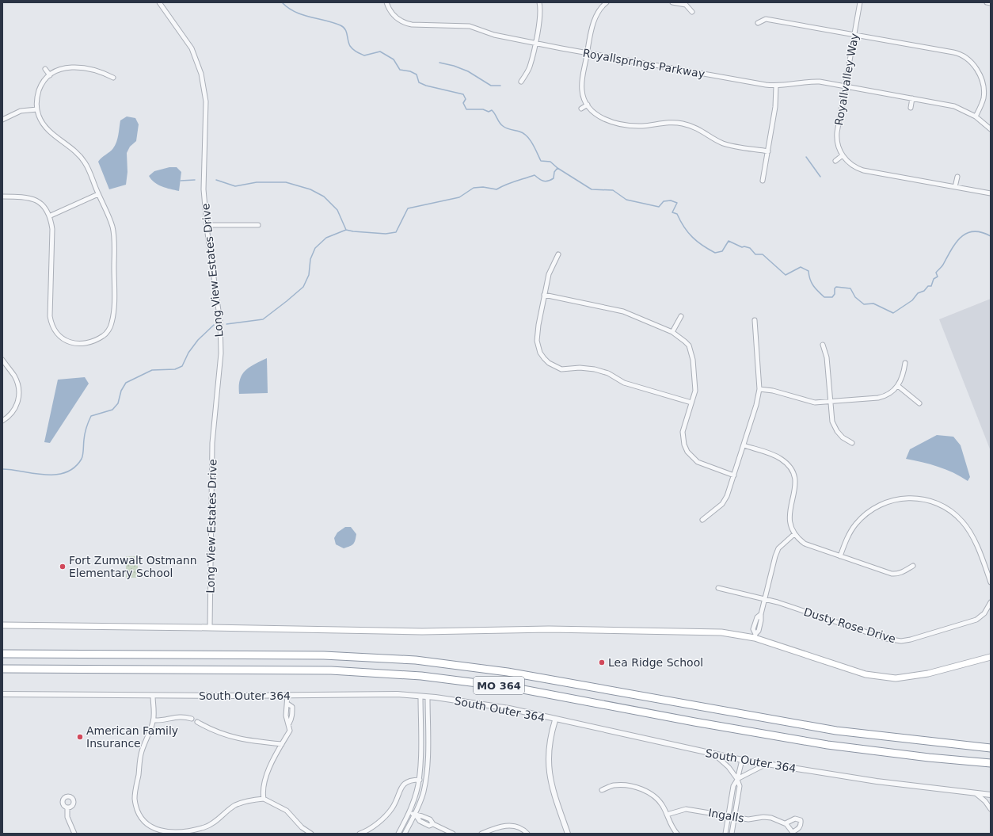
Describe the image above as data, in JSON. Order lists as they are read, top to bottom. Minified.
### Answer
{"streets":{"highway":["MO 364"],"street":["Royallsprings Parkway","Royallvalley Way","Long View Estates Drive","Dusty Rose Drive","South Outer 364","Ingalls"]},"crossings":[["Royallsprings Parkway","Royallvalley Way"]],"places":["Fort Zumwalt Ostmann Elementary School","Lea Ridge School","American Family Insurance"]}
